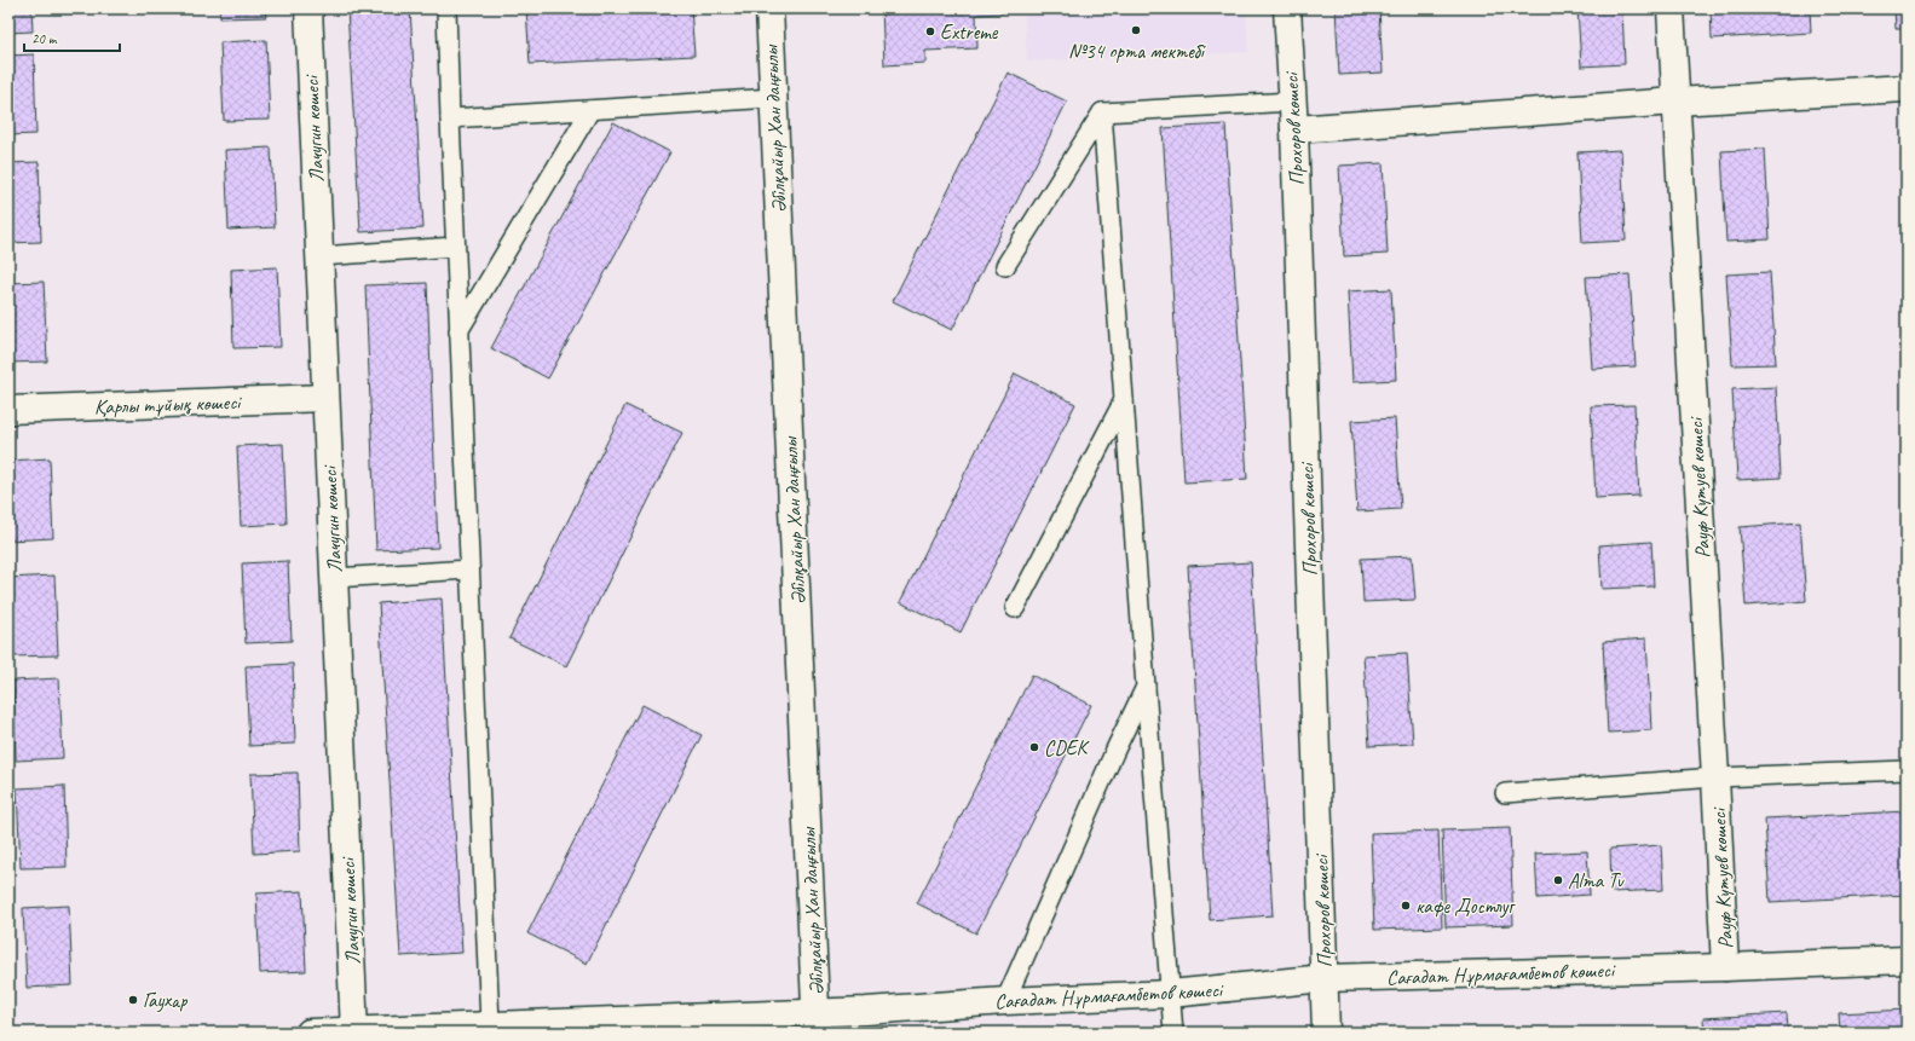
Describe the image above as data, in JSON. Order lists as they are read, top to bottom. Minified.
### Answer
{"streets":{"street":["Лачугин көшесі","Әбілқайыр Хан даңғылы","Прохоров көшесі","Қарлы тұйық көшесі","Рауф Кутуев көшесі","Сағадат Нұрмағамбетов көшесі"]},"crossings":[["Лачугин көшесі","Қарлы тұйық көшесі"],["Лачугин көшесі","Сағадат Нұрмағамбетов көшесі"],["Әбілқайыр Хан даңғылы","Сағадат Нұрмағамбетов көшесі"],["Прохоров көшесі","Сағадат Нұрмағамбетов көшесі"],["Рауф Кутуев көшесі","Сағадат Нұрмағамбетов көшесі"]],"places":["№34 орта мектебі","Extreme","CDEK","Alma Tv","кафе Достлуг","Гаухар"],"scale_bar":"20 m"}
